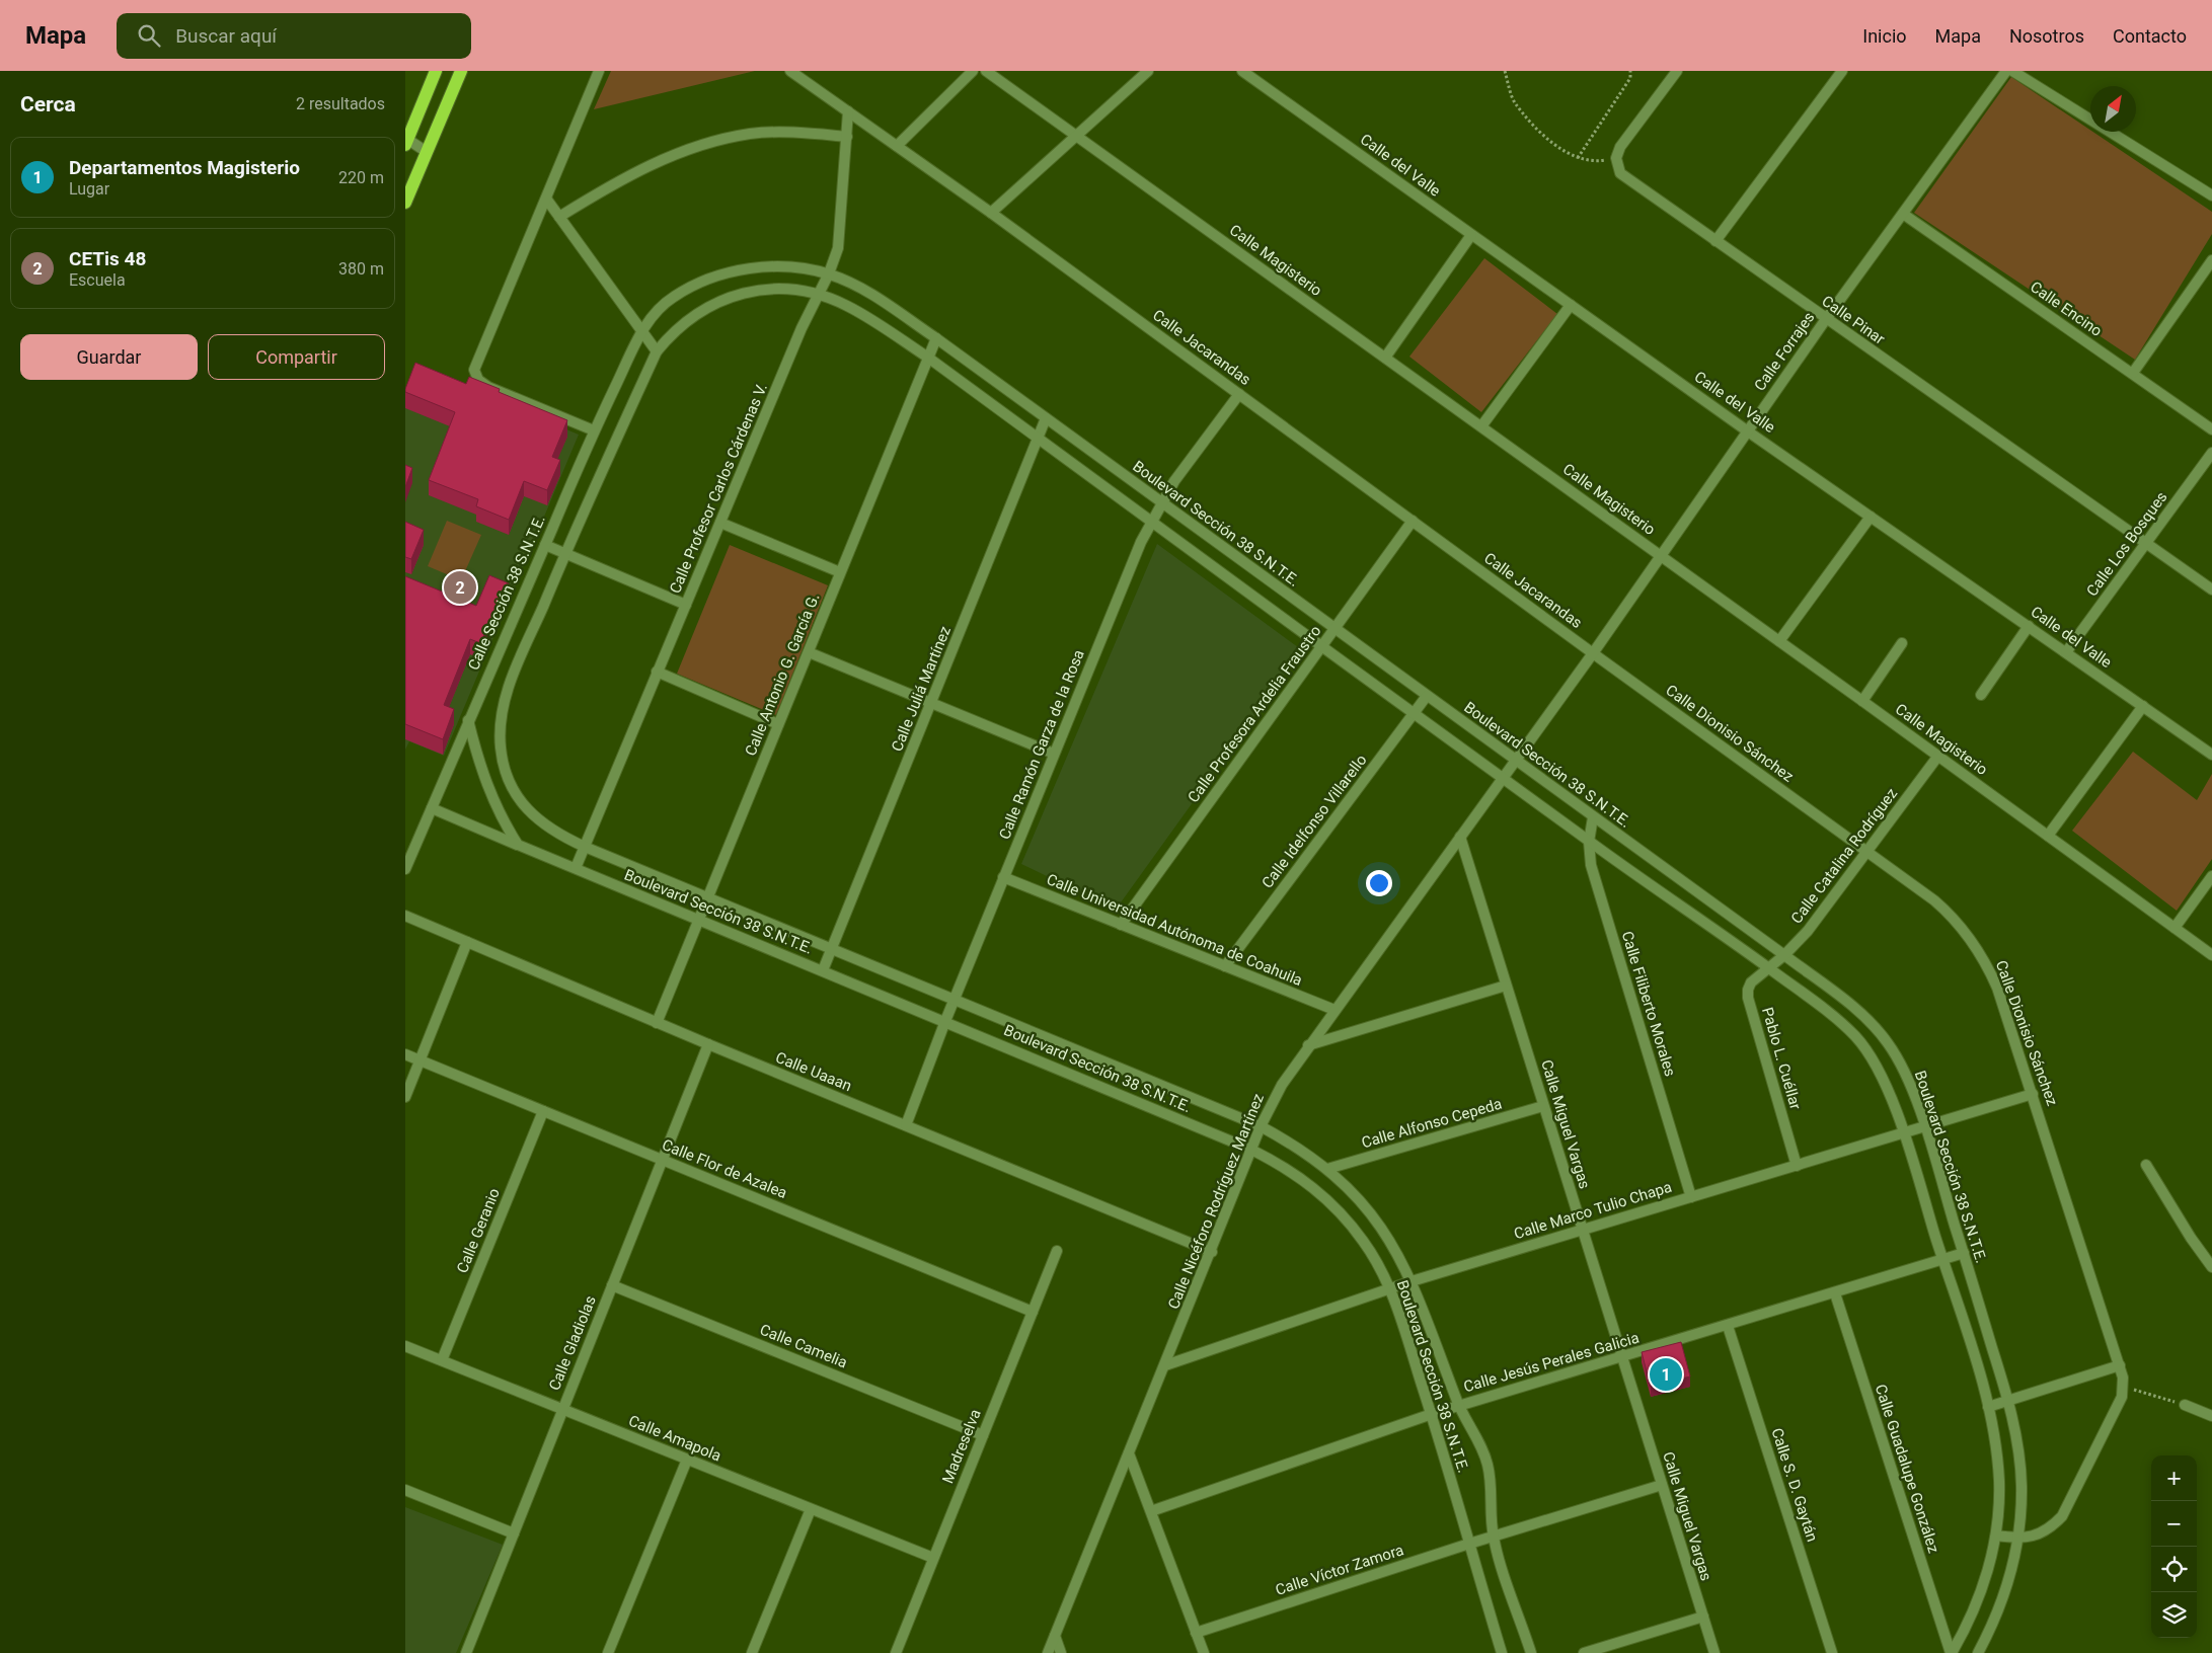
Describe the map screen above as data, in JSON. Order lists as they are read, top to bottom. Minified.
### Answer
{"streets":{"street":["Calle del Valle","Calle Magisterio","Calle Encino","Calle Pinar","Calle Jacarandas","Calle Forrajes","Calle Profesor Carlos Cárdenas V.","Boulevard Sección 38 S.N.T.E.","Calle Los Bosques","Calle Sección 38 S.N.T.E.","Calle Antonio G. García G.","Calle Juliá Martínez","Calle Profesora Ardelia Fraustro","Calle Dionisio Sánchez","Calle Ramón Garza de la Rosa","Calle Idelfonso Villarello","Calle Catalina Rodríguez","Calle Universidad Autónoma de Coahuila","Calle Filiberto Morales","Pablo L. Cuéllar","Calle Uaaan","Calle Alfonso Cepeda","Calle Miguel Vargas","Calle Flor de Azalea","Calle Nicéforo Rodríguez Martínez","Calle Marco Tulio Chapa","Calle Geranio","Calle Gladiolas","Calle Camelia","Calle Jesús Perales Galicia","Calle Amapola","Madreselva","Calle Guadalupe González","Calle S. D. Gaytán","Calle Víctor Zamora"]},"crossings":[["Calle del Valle","Calle Forrajes"],["Calle del Valle","Calle Los Bosques"],["Calle Magisterio","Calle Forrajes"],["Calle Magisterio","Calle Catalina Rodríguez"],["Calle Encino","Calle Forrajes"],["Calle Pinar","Calle Forrajes"],["Calle Pinar","Calle Los Bosques"],["Calle Jacarandas","Calle Forrajes"],["Calle Jacarandas","Calle Profesor Carlos Cárdenas V."],["Calle Jacarandas","Calle Profesora Ardelia Fraustro"],["Calle Jacarandas","Calle Dionisio Sánchez"],["Calle Jacarandas","Calle Ramón Garza de la Rosa"],["Calle Jacarandas","Calle Nicéforo Rodríguez Martínez"],["Calle Forrajes","Calle Dionisio Sánchez"],["Calle Forrajes","Calle Nicéforo Rodríguez Martínez"],["Calle Profesor Carlos Cárdenas V.","Boulevard Sección 38 S.N.T.E."],["Boulevard Sección 38 S.N.T.E.","Calle Sección 38 S.N.T.E."],["Boulevard Sección 38 S.N.T.E.","Calle Antonio G. García G."],["Boulevard Sección 38 S.N.T.E.","Calle Juliá Martínez"],["Boulevard Sección 38 S.N.T.E.","Calle Profesora Ardelia Fraustro"],["Boulevard Sección 38 S.N.T.E.","Calle Ramón Garza de la Rosa"],["Boulevard Sección 38 S.N.T.E.","Calle Idelfonso Villarello"],["Boulevard Sección 38 S.N.T.E.","Calle Catalina Rodríguez"],["Boulevard Sección 38 S.N.T.E.","Calle Filiberto Morales"],["Boulevard Sección 38 S.N.T.E.","Calle Alfonso Cepeda"],["Boulevard Sección 38 S.N.T.E.","Calle Nicéforo Rodríguez Martínez"],["Boulevard Sección 38 S.N.T.E.","Calle Marco Tulio Chapa"],["Boulevard Sección 38 S.N.T.E.","Calle Jesús Perales Galicia"],["Boulevard Sección 38 S.N.T.E.","Calle Víctor Zamora"],["Calle Antonio G. García G.","Calle Uaaan"],["Calle Profesora Ardelia Fraustro","Calle Universidad Autónoma de Coahuila"],["Calle Dionisio Sánchez","Calle Catalina Rodríguez"],["Calle Dionisio Sánchez","Calle Nicéforo Rodríguez Martínez"],["Calle Dionisio Sánchez","Calle Marco Tulio Chapa"],["Calle Ramón Garza de la Rosa","Calle Universidad Autónoma de Coahuila"],["Calle Ramón Garza de la Rosa","Calle Uaaan"],["Calle Idelfonso Villarello","Calle Universidad Autónoma de Coahuila"],["Calle Catalina Rodríguez","Pablo L. Cuéllar"],["Calle Universidad Autónoma de Coahuila","Calle Nicéforo Rodríguez Martínez"],["Calle Filiberto Morales","Calle Marco Tulio Chapa"],["Pablo L. Cuéllar","Calle Marco Tulio Chapa"],["Calle Uaaan","Calle Nicéforo Rodríguez Martínez"],["Calle Uaaan","Calle Gladiolas"],["Calle Alfonso Cepeda","Calle Miguel Vargas"],["Calle Miguel Vargas","Calle Nicéforo Rodríguez Martínez"],["Calle Miguel Vargas","Calle Marco Tulio Chapa"],["Calle Miguel Vargas","Calle Jesús Perales Galicia"],["Calle Miguel Vargas","Calle Víctor Zamora"],["Calle Flor de Azalea","Calle Geranio"],["Calle Flor de Azalea","Calle Gladiolas"],["Calle Flor de Azalea","Madreselva"],["Calle Nicéforo Rodríguez Martínez","Calle Marco Tulio Chapa"],["Calle Geranio","Calle Amapola"],["Calle Gladiolas","Calle Camelia"],["Calle Gladiolas","Calle Amapola"],["Calle Camelia","Madreselva"],["Calle Jesús Perales Galicia","Calle Guadalupe González"],["Calle Jesús Perales Galicia","Calle S. D. Gaytán"],["Calle Amapola","Madreselva"]],"north":"top right","page":{"header":"Mapa","search":"Buscar aquí","nav":["Inicio","Mapa","Nosotros","Contacto"],"heading":["Cerca","2 resultados"],"list":[{"mark":"1","name":"Departamentos Magisterio","note":"Lugar","value":"220 m"},{"mark":"2","name":"CETis 48","note":"Escuela","value":"380 m"}],"buttons":["Guardar","Compartir"],"pins":["2","1"],"map_buttons":["+","−"]}}
